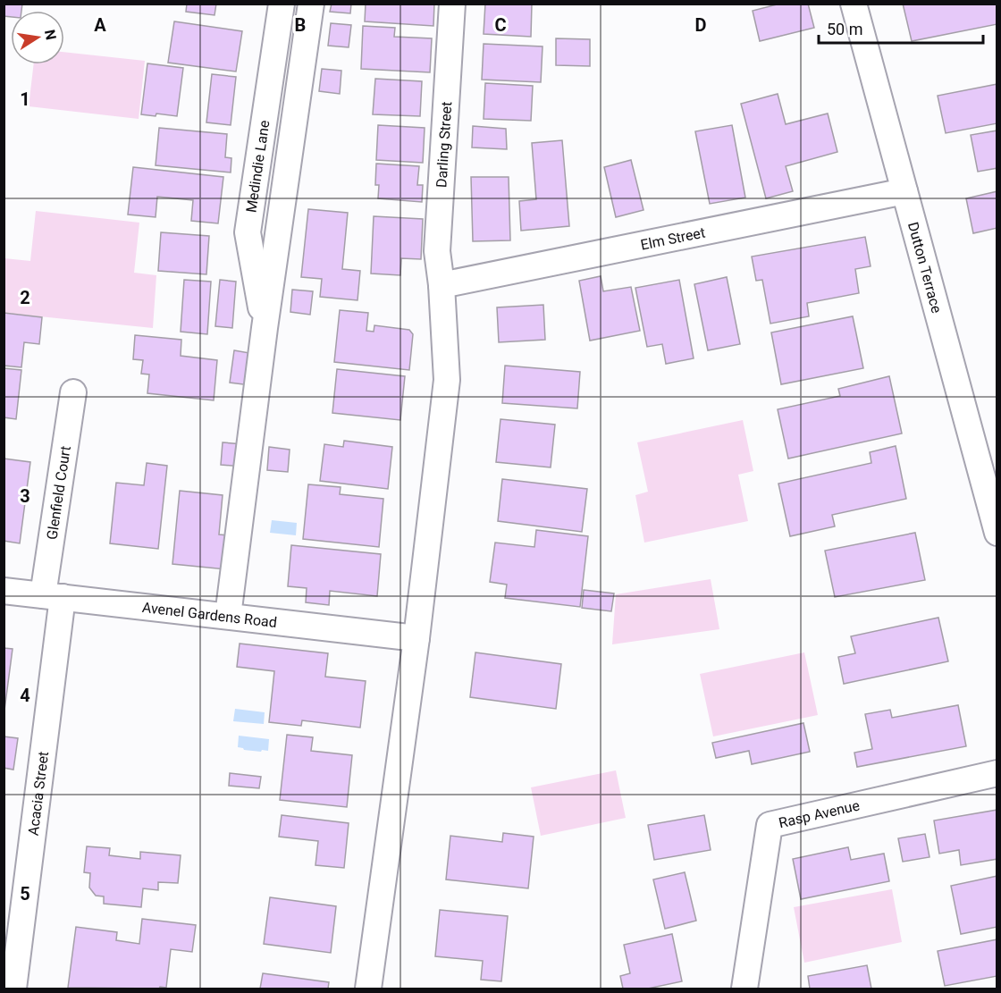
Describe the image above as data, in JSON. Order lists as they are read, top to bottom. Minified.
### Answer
{"streets":{"street":["Darling Street","Medindie Lane","Elm Street","Dutton Terrace","Glenfield Court","Avenel Gardens Road","Acacia Street","Rasp Avenue"]},"crossings":[["Darling Street","Elm Street"],["Medindie Lane","Avenel Gardens Road"],["Elm Street","Dutton Terrace"],["Glenfield Court","Avenel Gardens Road"],["Glenfield Court","Acacia Street"],["Avenel Gardens Road","Acacia Street"]],"scale_bar":"50 m","north":"right","grid":{"columns":["A","B","C","D"],"rows":["1","2","3","4","5"]}}
